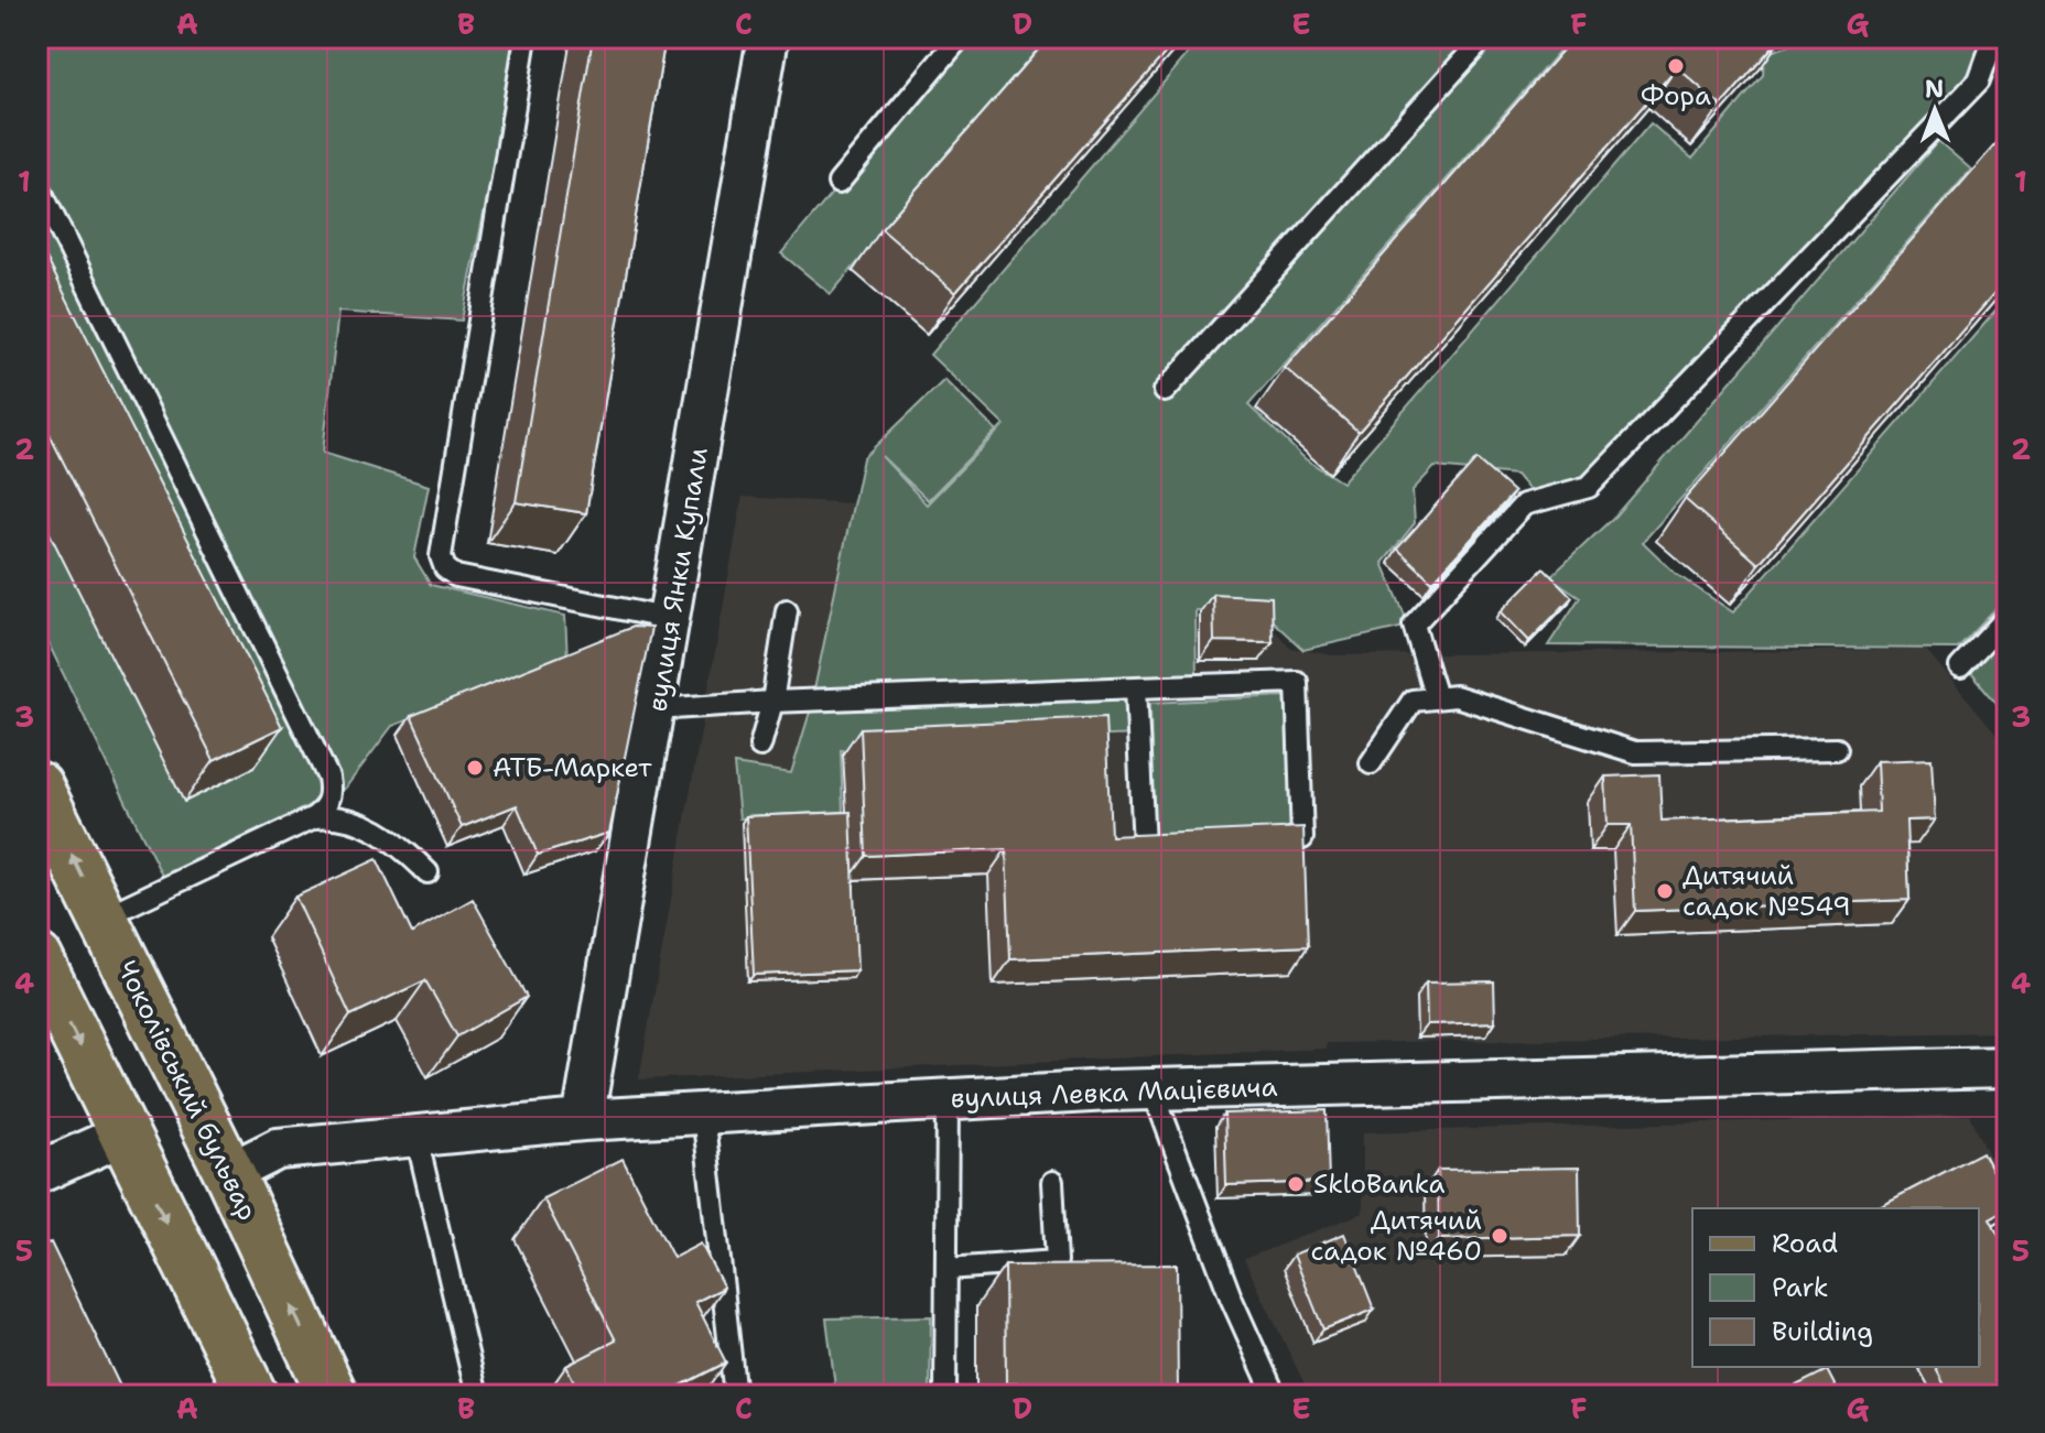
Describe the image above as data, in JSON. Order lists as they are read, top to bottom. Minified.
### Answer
{"streets":{"main road":["Чоколівський бульвар"],"street":["вулиця Янки Купали","вулиця Левка Мацієвича"]},"crossings":[["вулиця Янки Купали","вулиця Левка Мацієвича"],["Чоколівський бульвар","вулиця Левка Мацієвича"]],"places":["Фора","АТБ-Маркет","Дитячий садок №549","SkloBanka","Дитячий садок №460"],"legend":["Road","Park","Building"],"north":"top","grid":{"columns":["A","B","C","D","E","F","G"],"rows":["1","2","3","4","5"]}}
